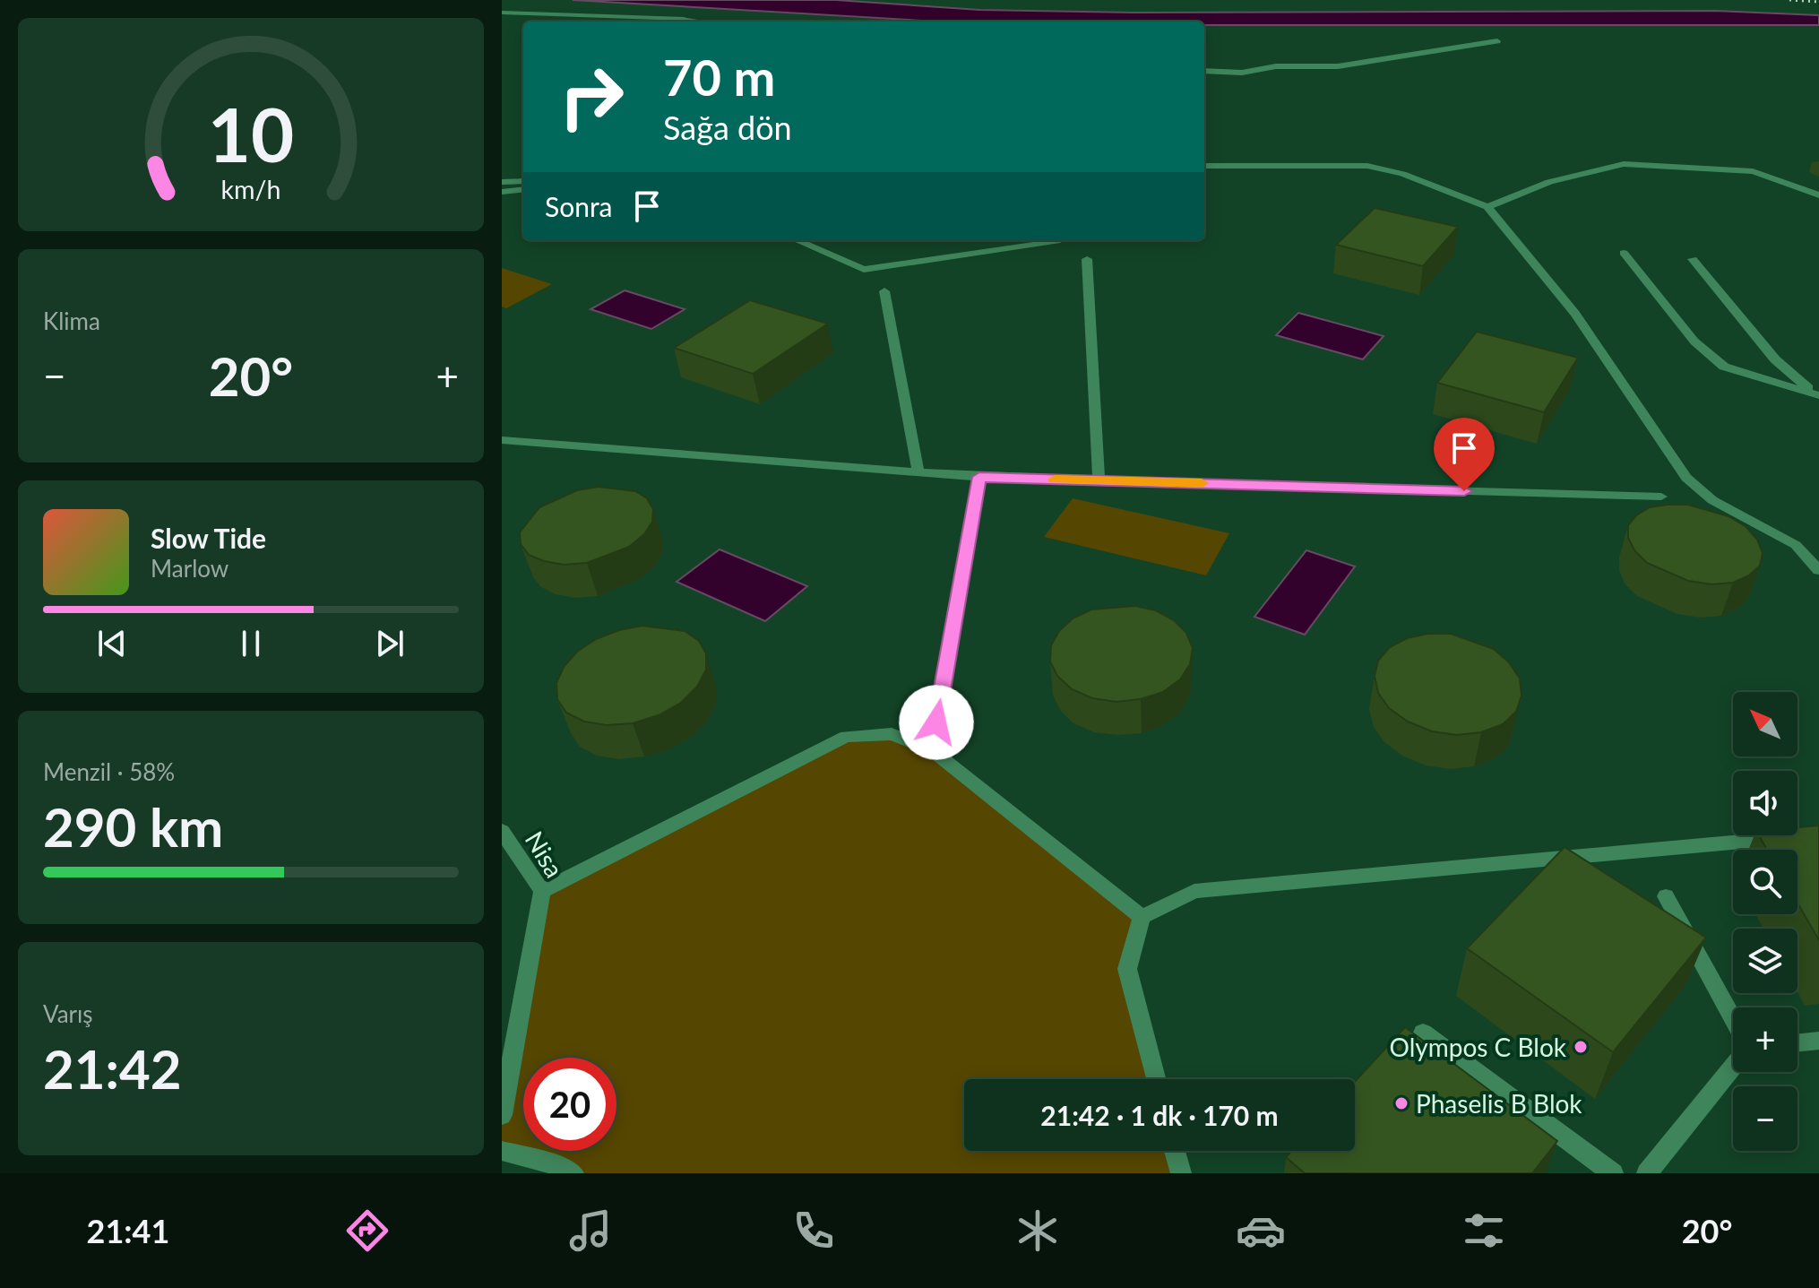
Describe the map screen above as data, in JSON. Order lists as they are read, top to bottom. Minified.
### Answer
{"streets":{"street":["Nisa"]},"places":["Olympos C Blok","Phaselis B Blok"],"north":"top left","page":{"turn":["70 m","Sağa dön"],"then":"Sonra","tile":["Klima",["Menzil · 58%","290 km"],["Varış","21:42"]],"heat":["−","20°","+"],"song":["Slow Tide","Marlow"],"map_buttons":["+","−"],"limit":"20","trip":"21:42 · 1 dk · 170 m","tabs":["21:41","20°"],"gauge":["10","km/h"]}}
